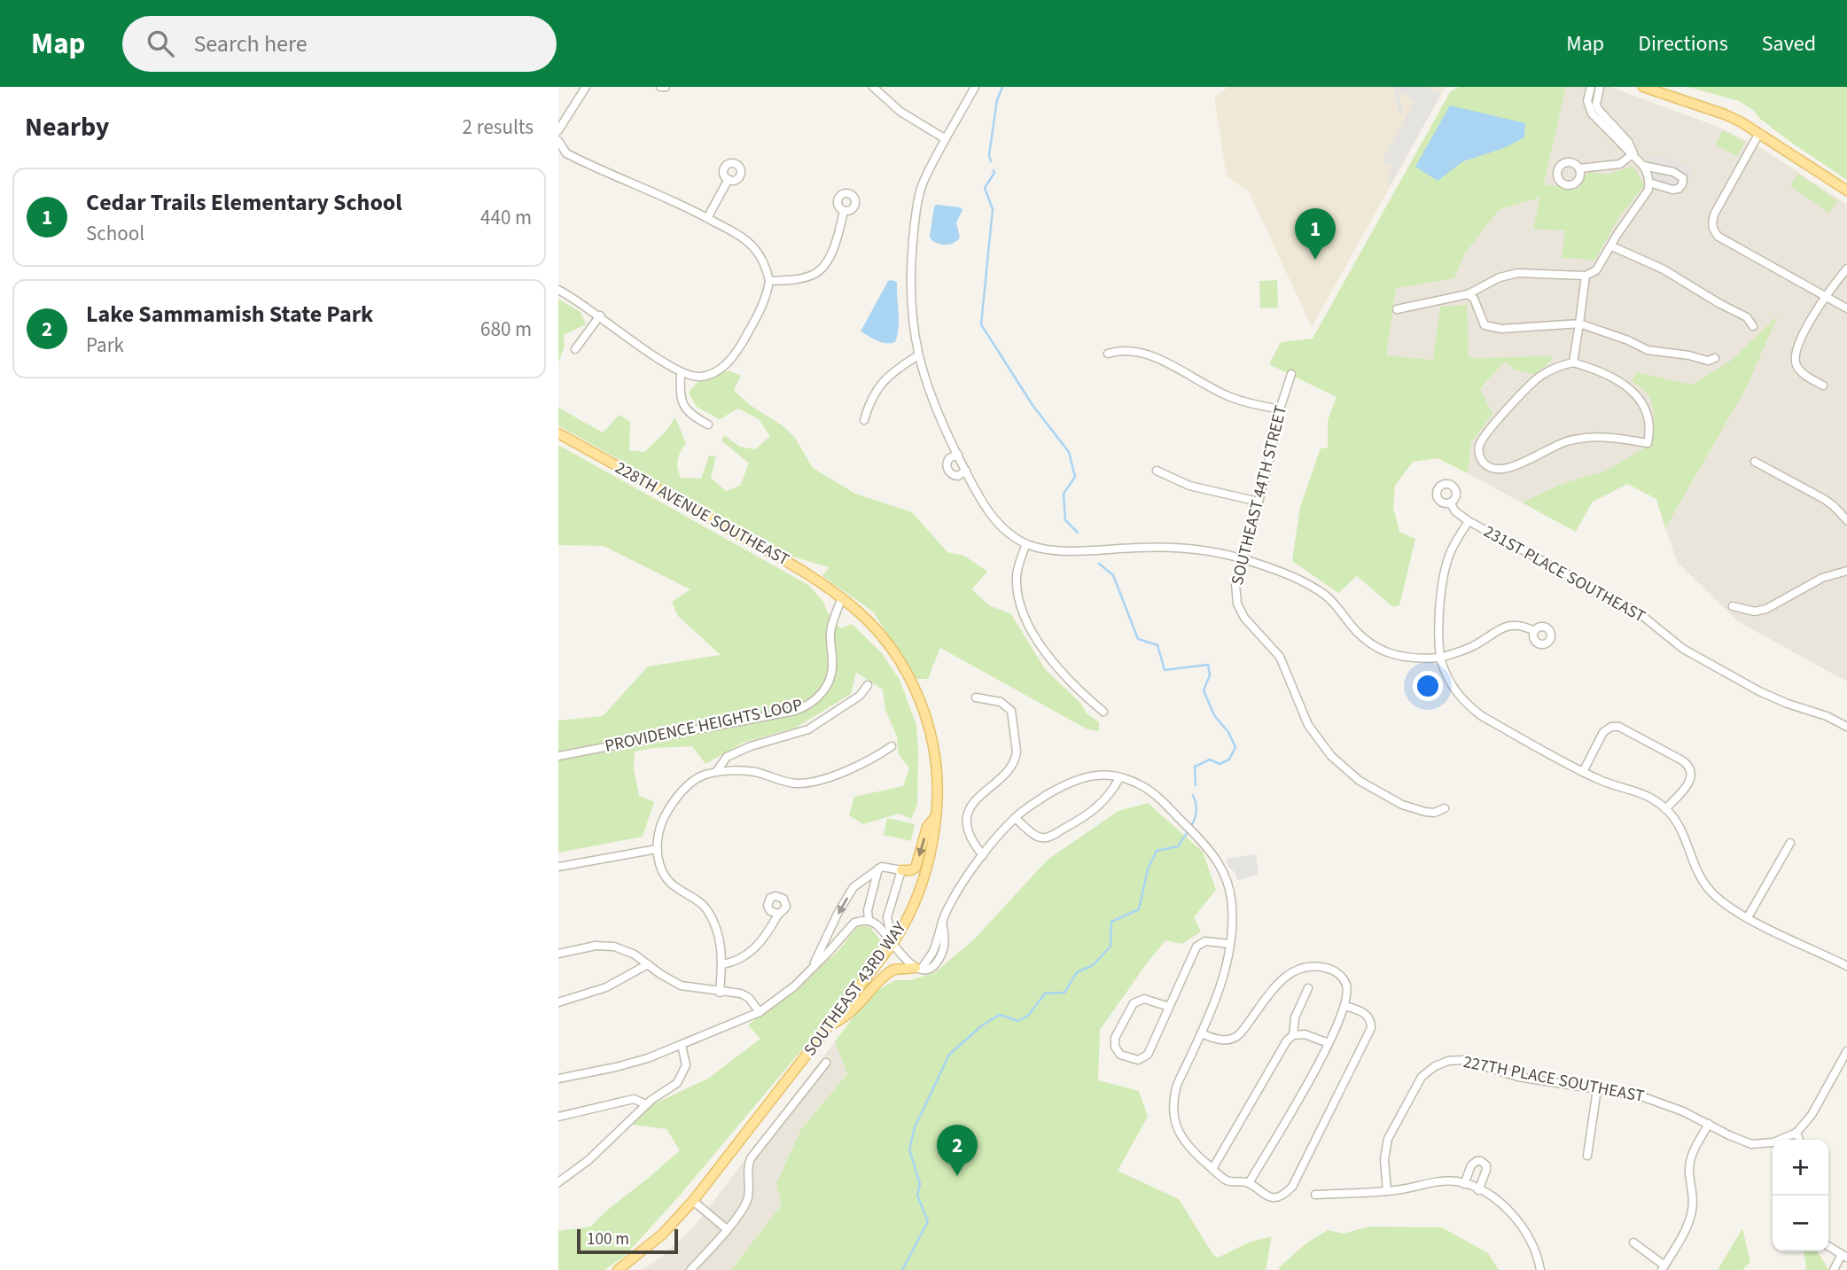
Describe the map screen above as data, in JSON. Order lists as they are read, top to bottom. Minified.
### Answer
{"streets":{"main road":["228TH AVENUE SOUTHEAST","SOUTHEAST 43RD WAY"],"street":["SOUTHEAST 44TH STREET","231ST PLACE SOUTHEAST","PROVIDENCE HEIGHTS LOOP","227TH PLACE SOUTHEAST"]},"crossings":[["228TH AVENUE SOUTHEAST","PROVIDENCE HEIGHTS LOOP"],["228TH AVENUE SOUTHEAST","SOUTHEAST 43RD WAY"],["PROVIDENCE HEIGHTS LOOP","SOUTHEAST 43RD WAY"]],"scale_bar":"100 m","page":{"header":"Map","search":"Search here","nav":["Map","Directions","Saved"],"heading":["Nearby","2 results"],"list":[{"mark":"1","name":"Cedar Trails Elementary School","note":"School","value":"440 m"},{"mark":"2","name":"Lake Sammamish State Park","note":"Park","value":"680 m"}],"pins":["1","2"],"map_buttons":["+","−"],"scale":"100 m"}}
